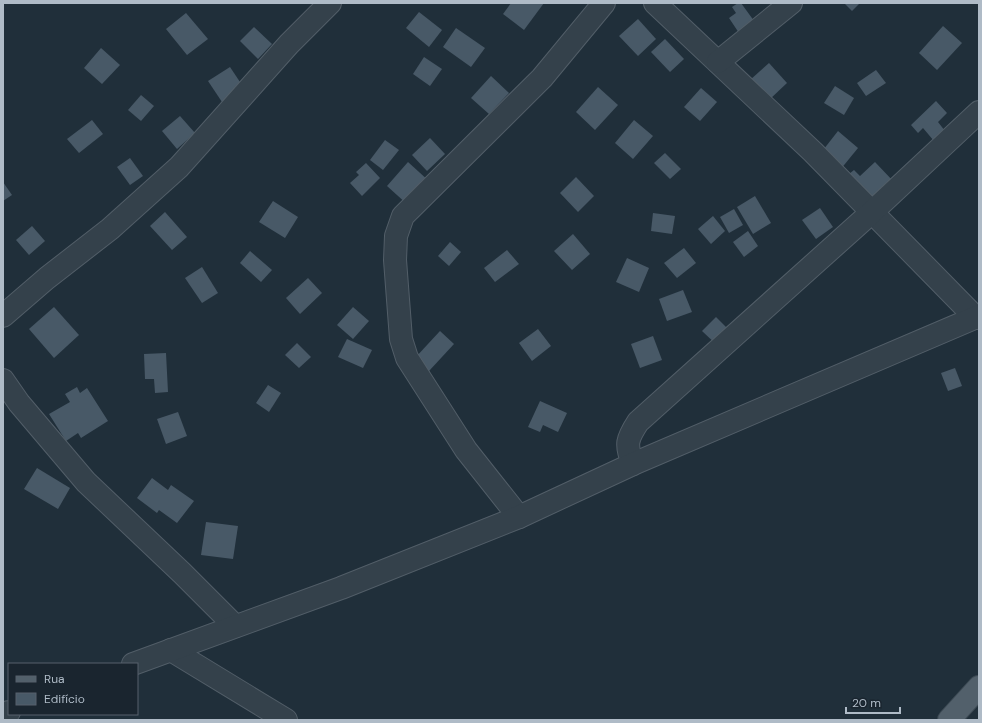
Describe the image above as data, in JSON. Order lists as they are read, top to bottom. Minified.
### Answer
{"legend":["Rua","Edifício"],"scale_bar":"20 m"}
